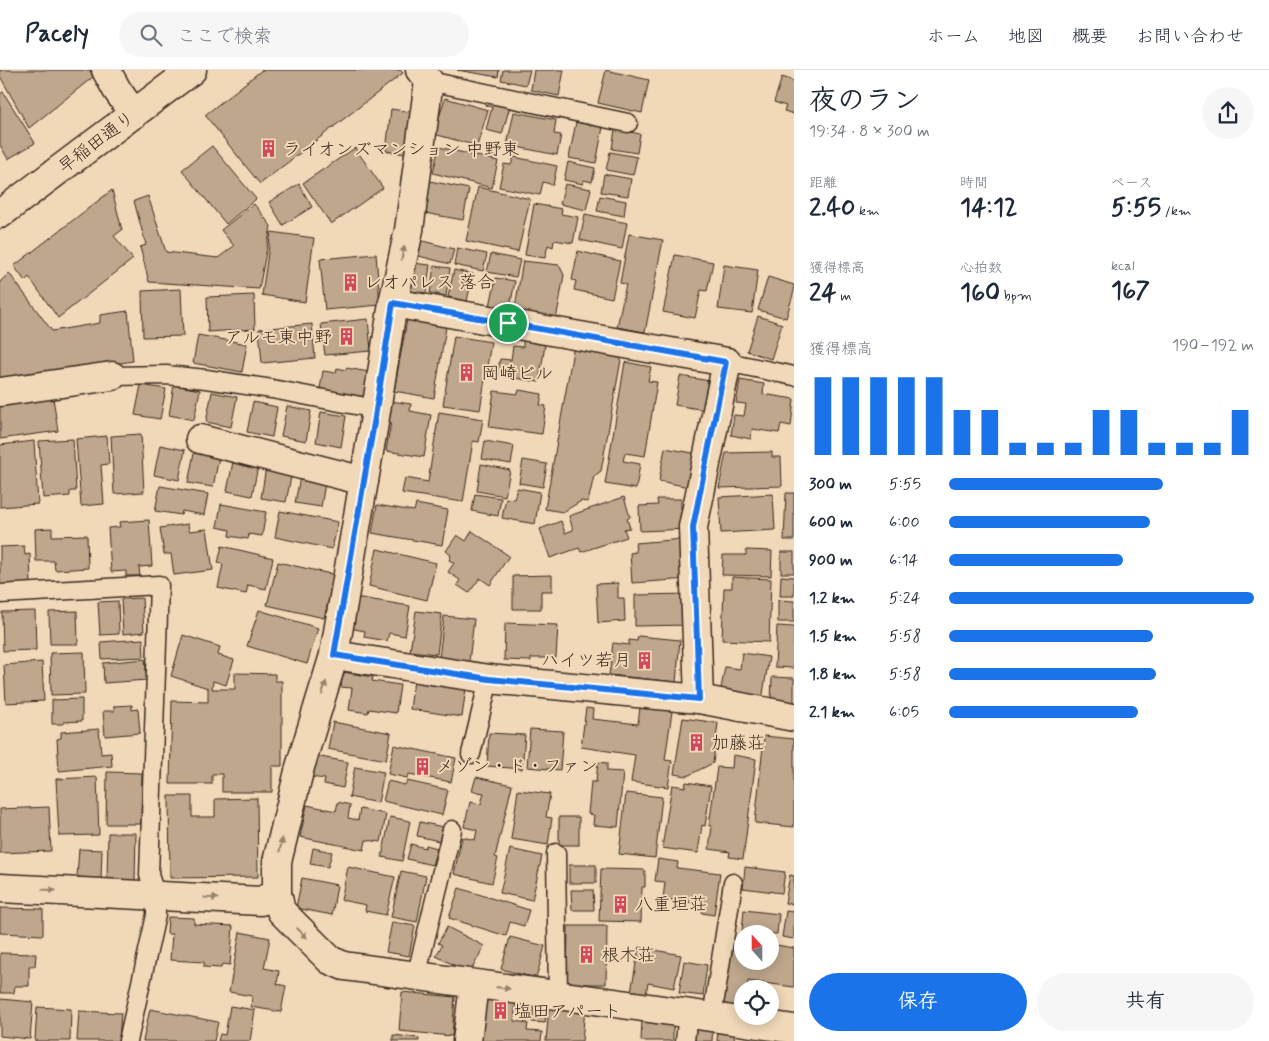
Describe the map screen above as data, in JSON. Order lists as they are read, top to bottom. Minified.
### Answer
{"streets":{"street":["早稲田通り"]},"places":{"building":["ライオンズマンション 中野東","レオパレス 落合","アルモ東中野","岡崎ビル","ハイツ若月","加藤荘","メゾン・ド・ファン","八重垣荘","根木荘","塩田アパート"]},"north":"top","page":{"header":"Pacely","search":"ここで検索","nav":["ホーム","地図","概要","お問い合わせ"],"heading":["夜のラン","19:34 · 8 × 300 m"],"stats":[["距離","2.40 km"],["時間","14:12"],["ペース","5:55 /km"],["獲得標高","24 m"],["心拍数","160 bpm"],["kcal","167"]],"chart":["獲得標高","190–192 m"],"list":[{"name":"300 m","note":"5:55"},{"name":"600 m","note":"6:00"},{"name":"900 m","note":"6:14"},{"name":"1.2 km","note":"5:24"},{"name":"1.5 km","note":"5:58"},{"name":"1.8 km","note":"5:58"},{"name":"2.1 km","note":"6:05"}],"buttons":["保存","共有"]}}
